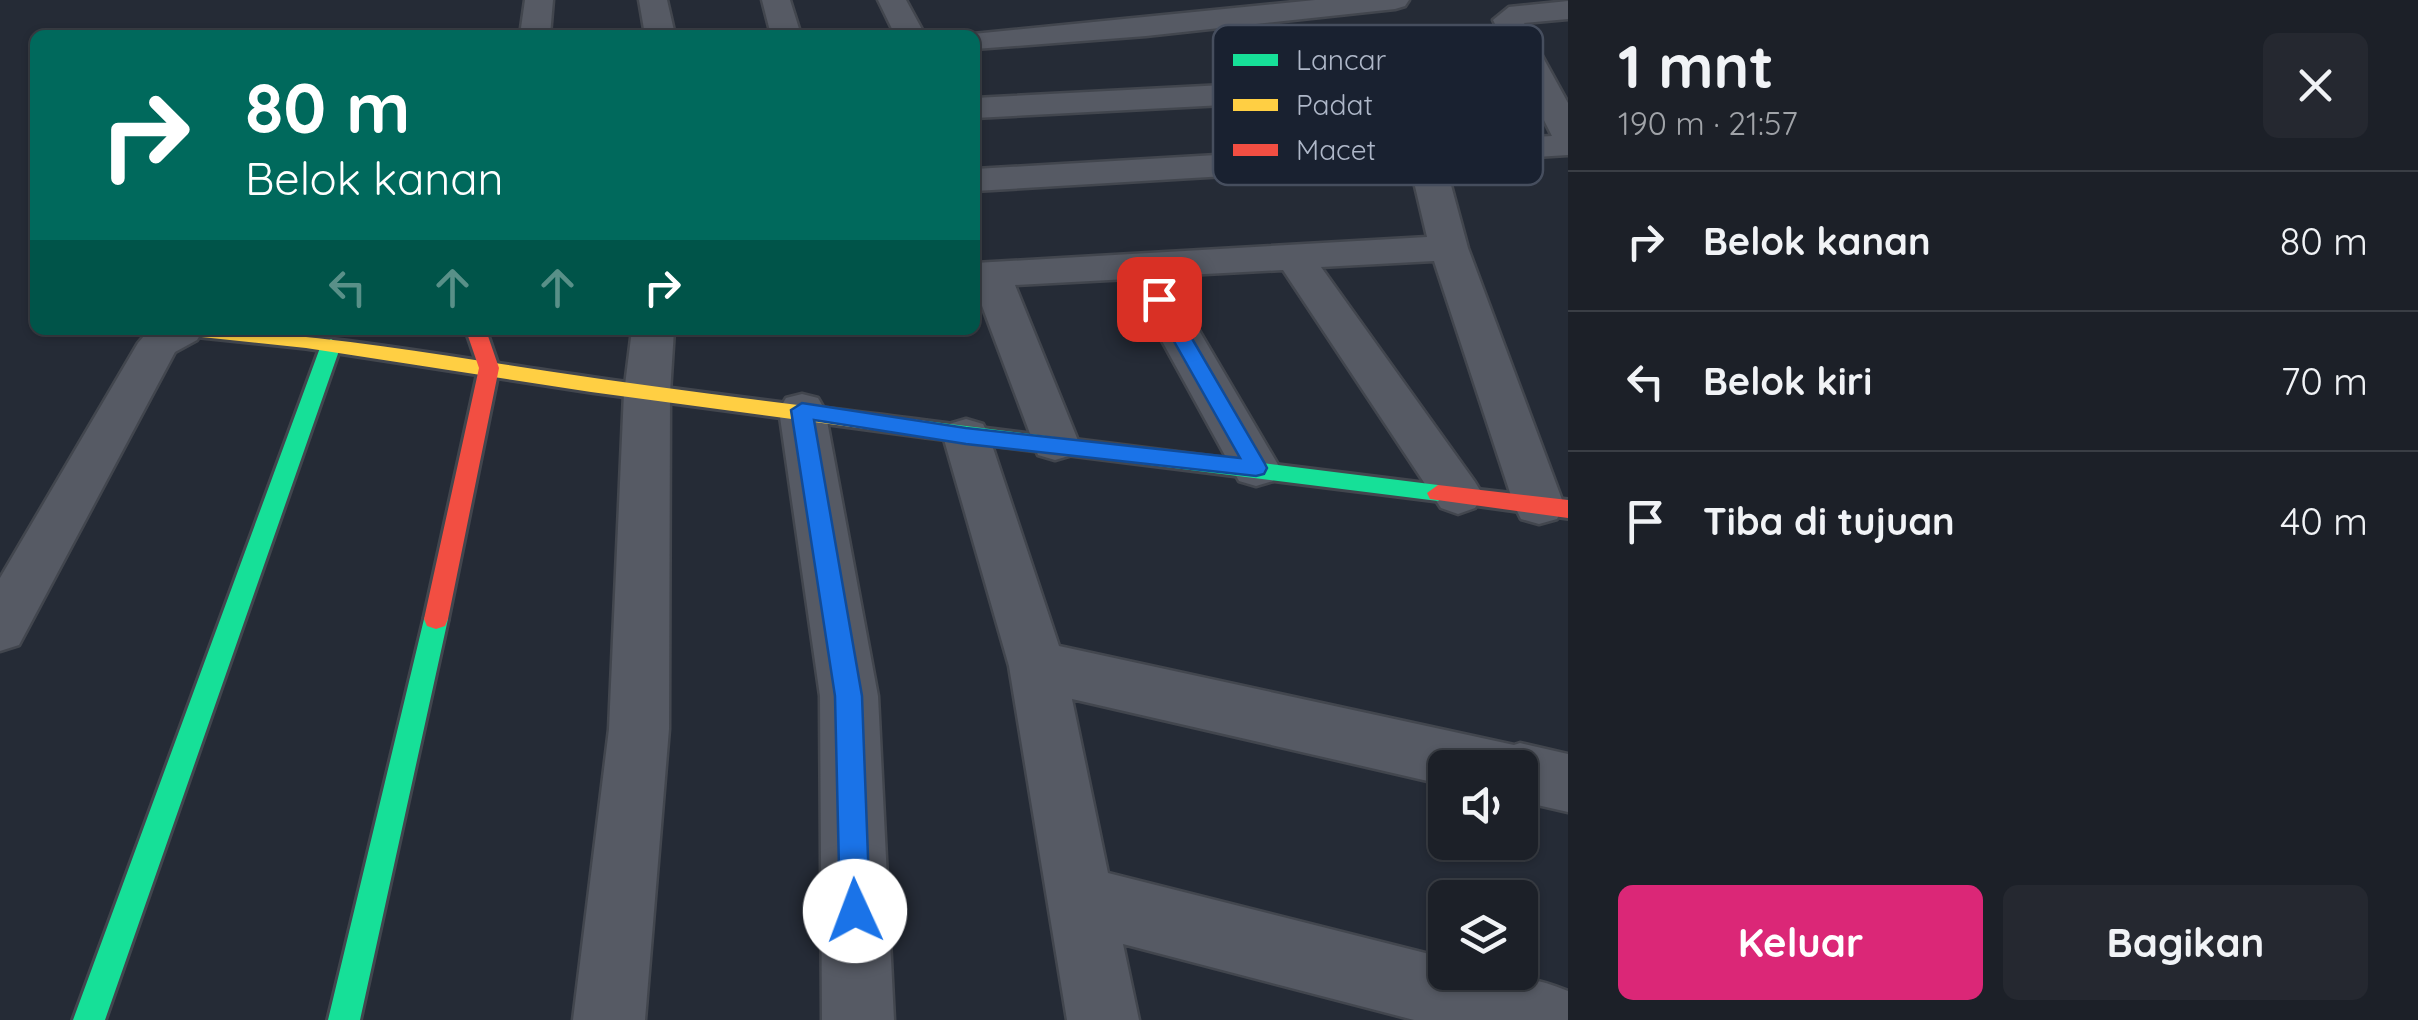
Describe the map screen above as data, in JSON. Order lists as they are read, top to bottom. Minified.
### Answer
{"legend":["Lancar","Padat","Macet"],"page":{"heading":["1 mnt","190 m · 21:57"],"turn":["80 m","Belok kanan"],"list":[{"name":"Belok kanan","value":"80 m"},{"name":"Belok kiri","value":"70 m"},{"name":"Tiba di tujuan","value":"40 m"}],"buttons":["Keluar","Bagikan"]}}
